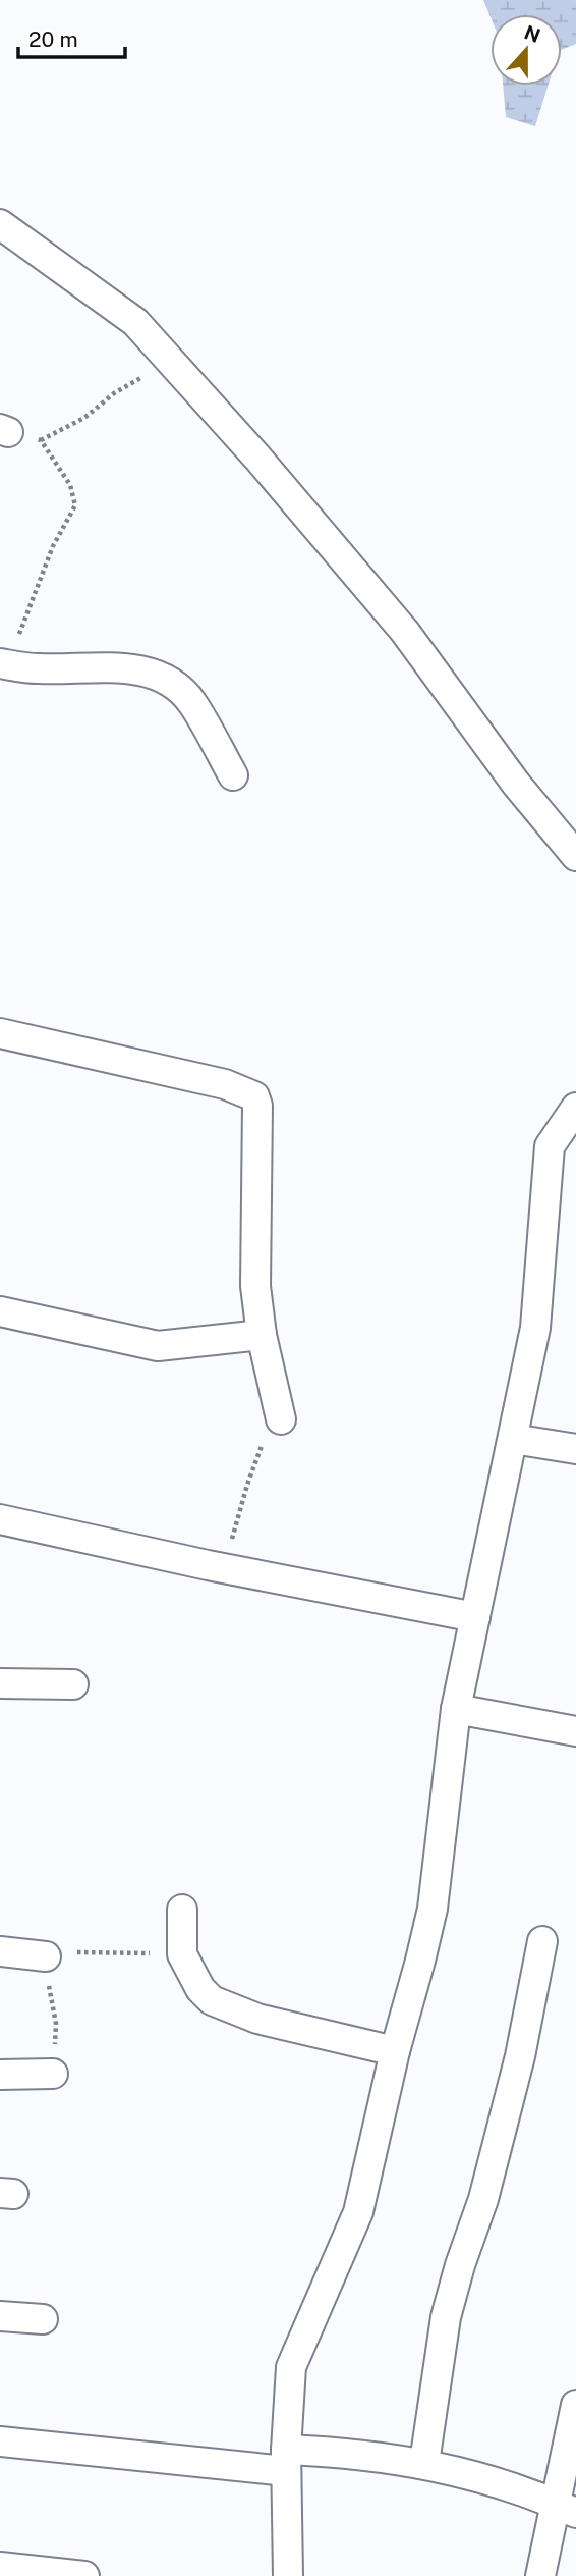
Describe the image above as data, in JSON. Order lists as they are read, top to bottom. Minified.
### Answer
{"scale_bar":"20 m","north":"top"}
